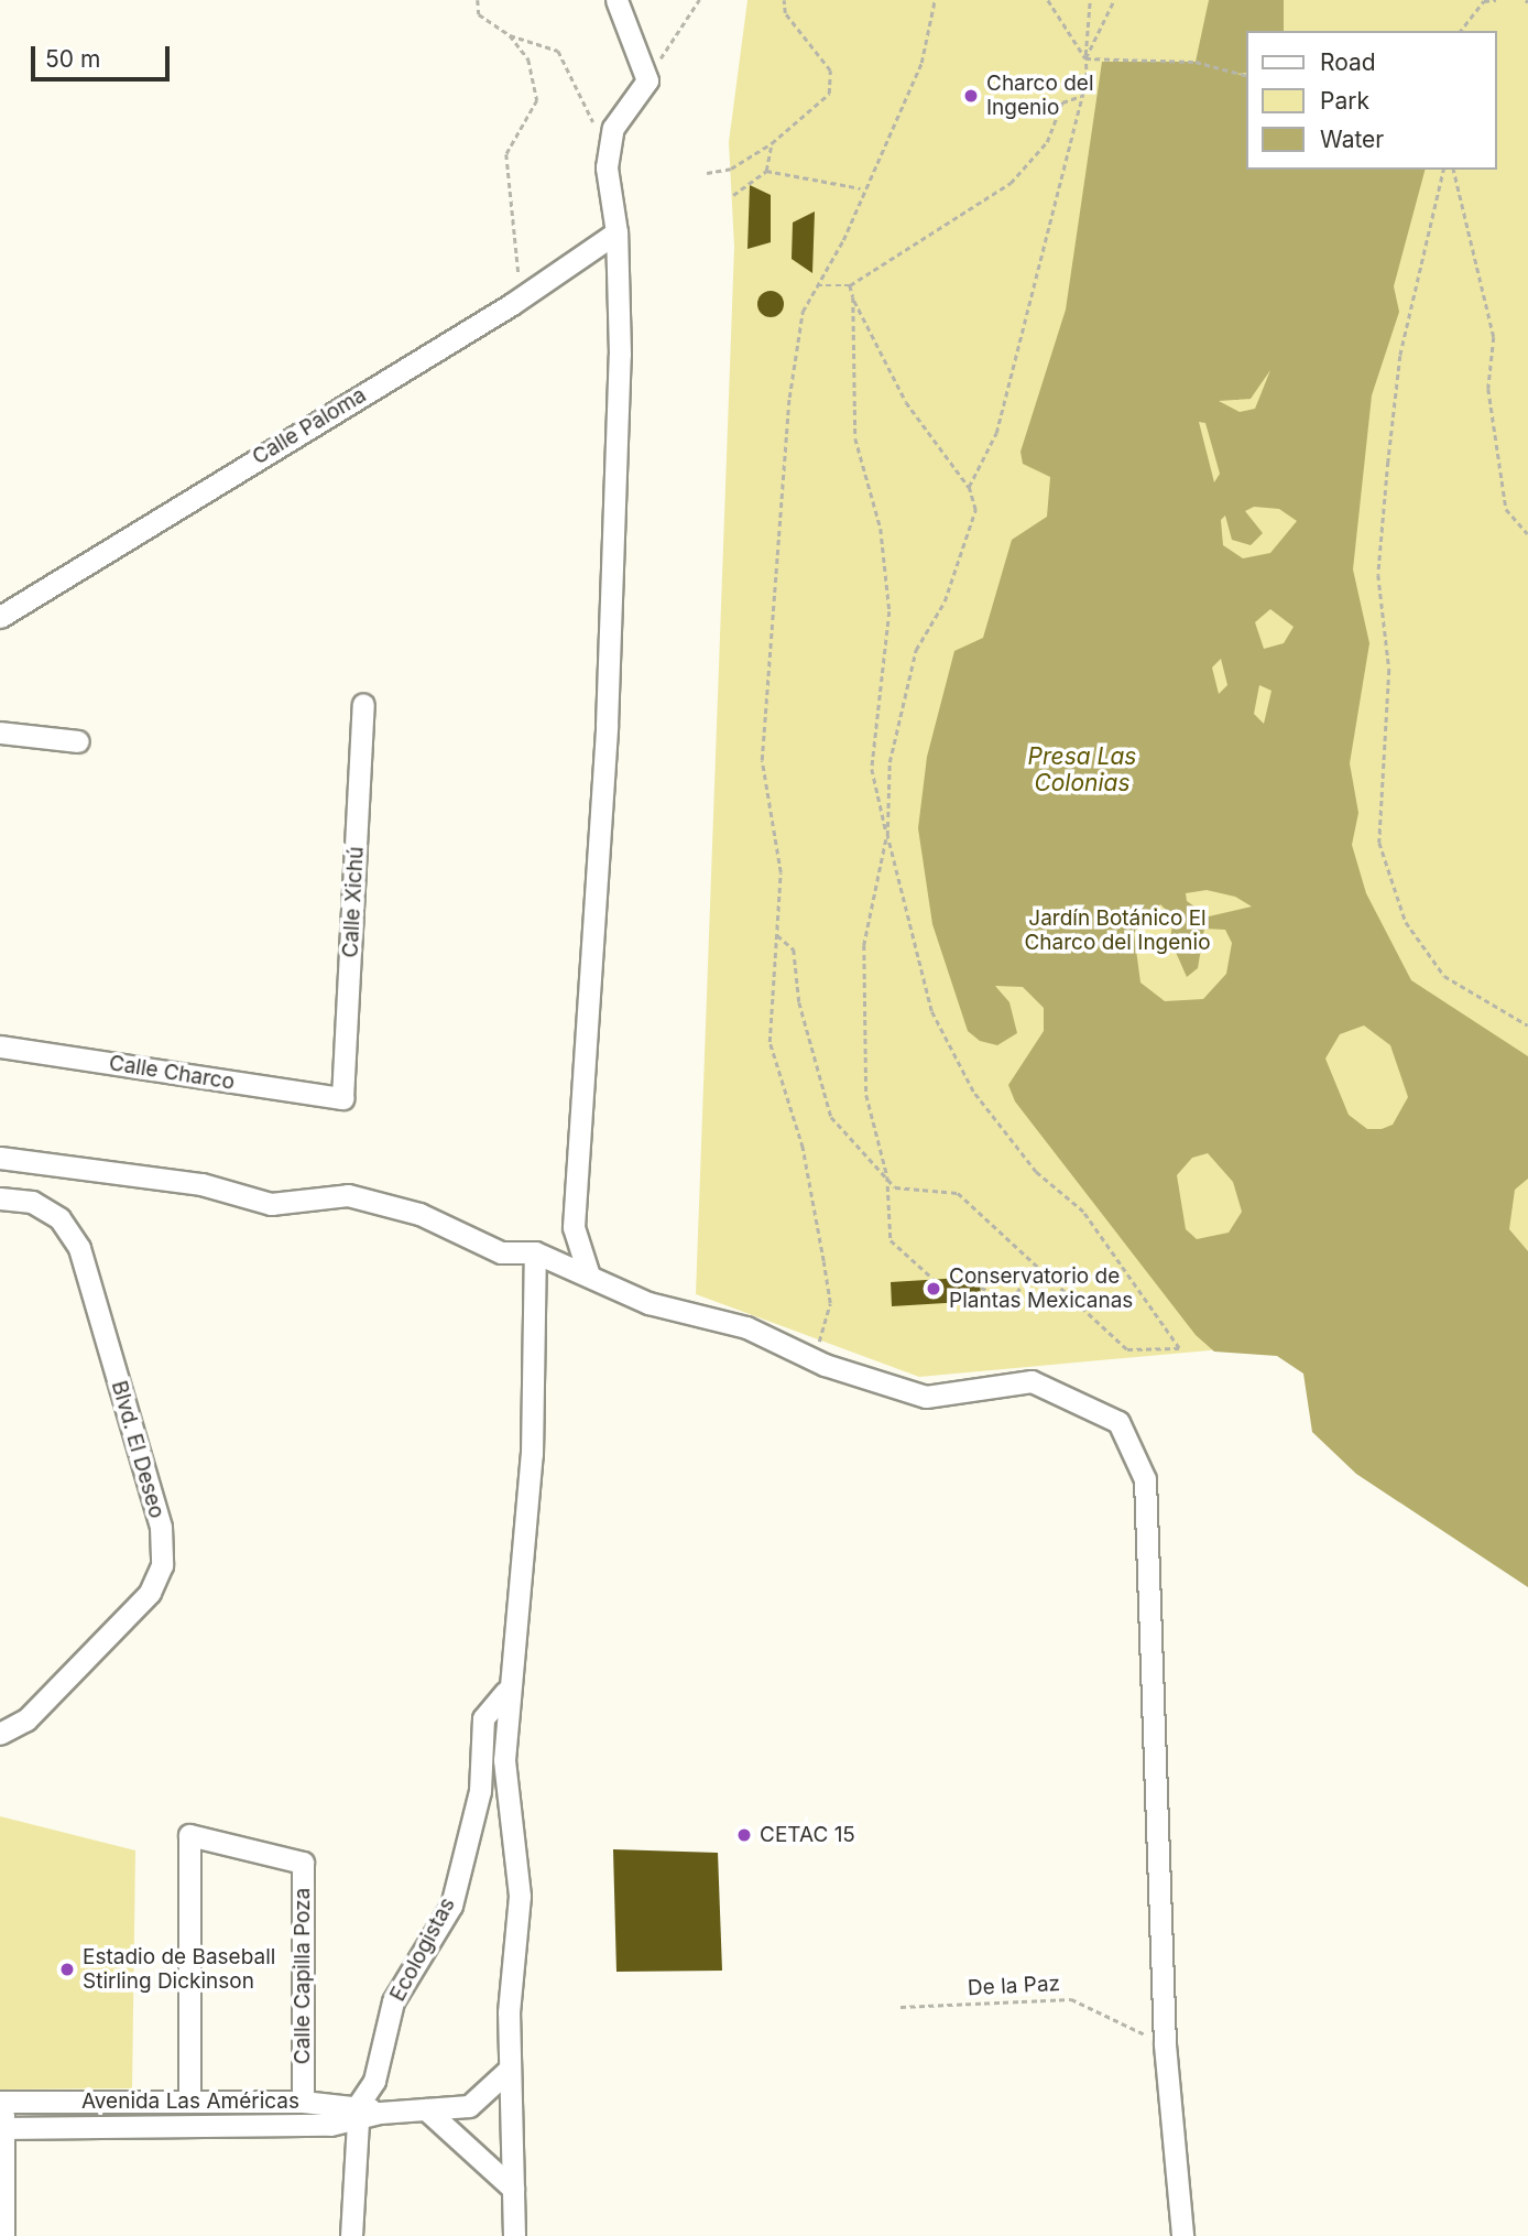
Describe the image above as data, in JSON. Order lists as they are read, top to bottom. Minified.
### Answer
{"streets":{"street":["Calle Paloma","Calle Xichú","Calle Charco","Blvd. El Deseo","Ecologistas","Calle Capilla Poza","Avenida Las Américas"],"path":["De la Paz"]},"crossings":[["Calle Xichú","Calle Charco"],["Ecologistas","Avenida Las Américas"],["Calle Capilla Poza","Avenida Las Américas"]],"water":["Presa Las Colonias"],"parks":["Jardín Botánico El Charco del Ingenio"],"places":["Charco del Ingenio","Conservatorio de Plantas Mexicanas","CETAC 15","Estadio de Baseball Stirling Dickinson"],"legend":["Road","Park","Water"],"scale_bar":"50 m"}
